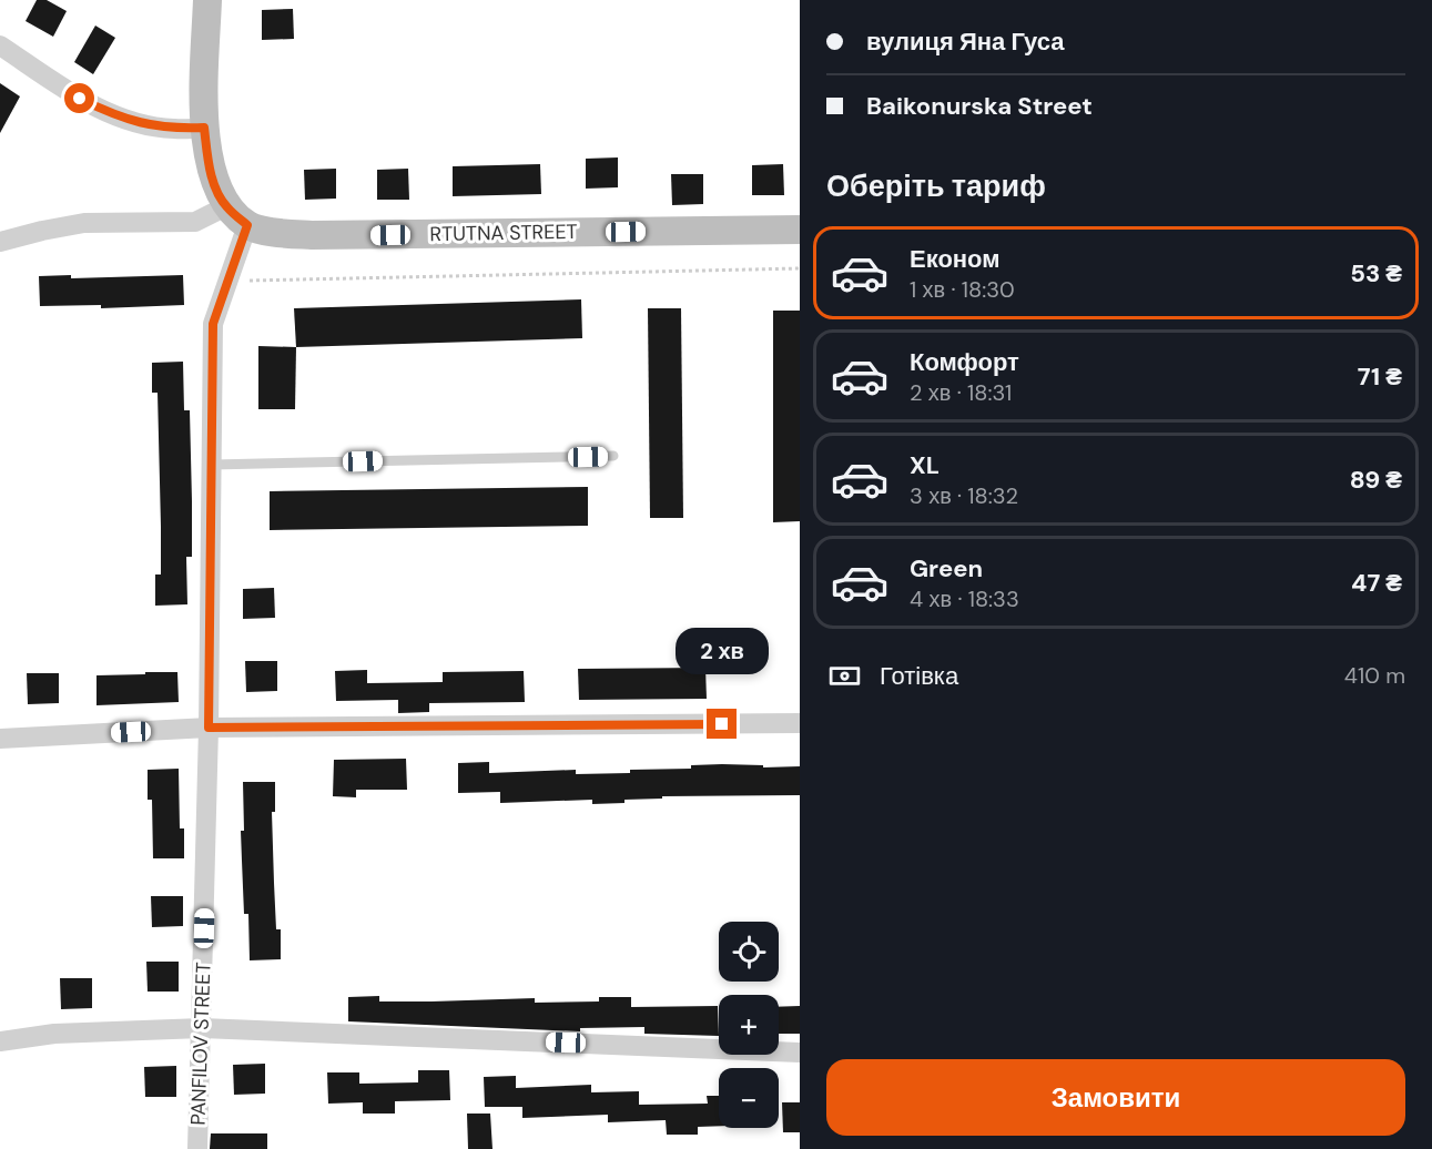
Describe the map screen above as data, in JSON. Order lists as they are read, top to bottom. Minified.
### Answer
{"streets":{"main road":["RTUTNA STREET"],"street":["PANFILOV STREET"]},"crossings":[["RTUTNA STREET","PANFILOV STREET"]],"page":{"banner":["вулиця Яна Гуса","Baikonurska Street"],"heading":"Оберіть тариф","list":[{"name":"Економ","note":"1 хв · 18:30","value":"53 ₴"},{"name":"Комфорт","note":"2 хв · 18:31","value":"71 ₴"},{"name":"XL","note":"3 хв · 18:32","value":"89 ₴"},{"name":"Green","note":"4 хв · 18:33","value":"47 ₴"}],"bubble":"2 хв","pay":["Готівка","410 m"],"map_buttons":["+","−"],"buttons":"Замовити"}}
